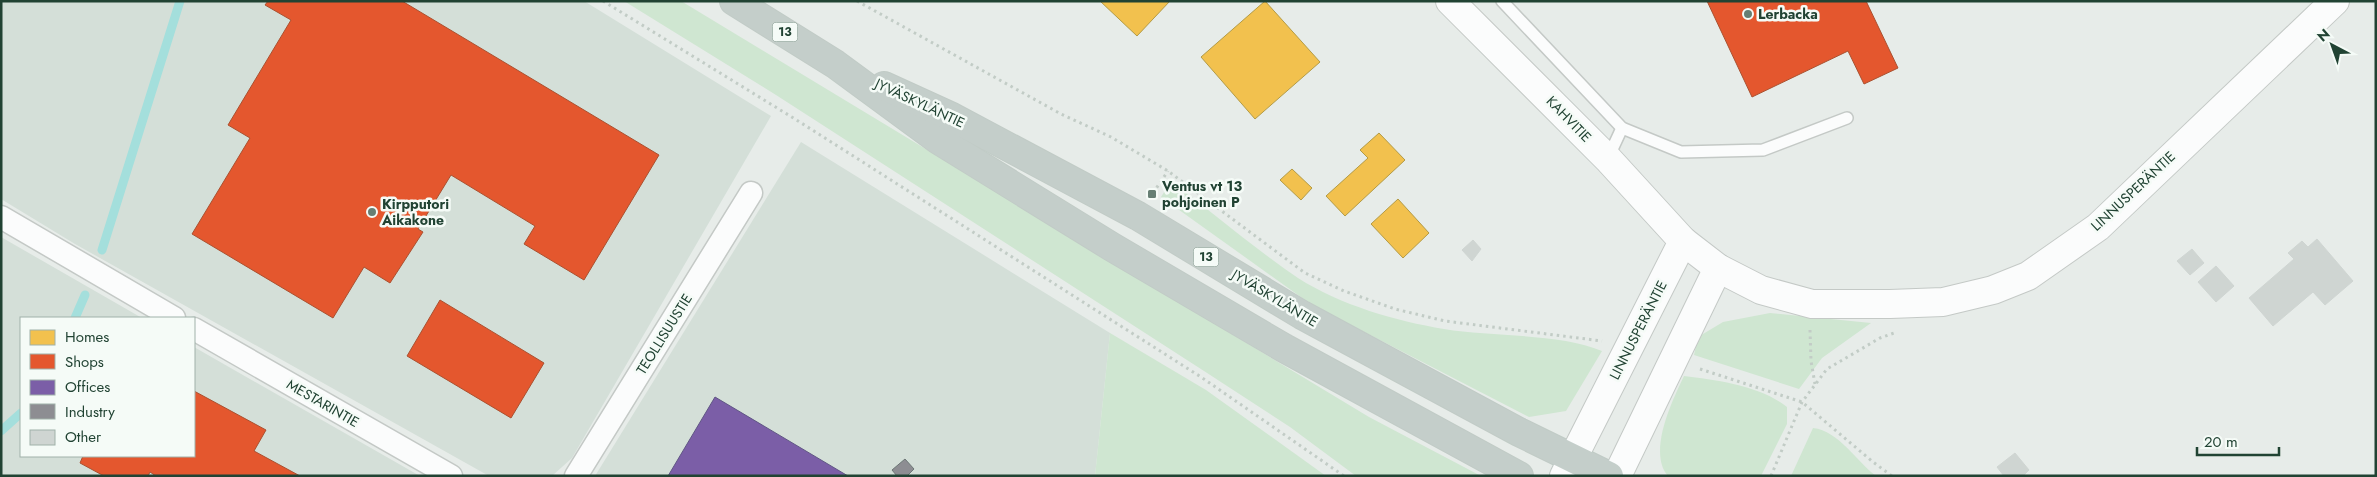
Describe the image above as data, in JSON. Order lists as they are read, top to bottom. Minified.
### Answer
{"streets":{"highway":["13","JYVÄSKYLÄNTIE"],"street":["KAHVITIE","LINNUSPERÄNTIE","TEOLLISUUSTIE","MESTARINTIE"]},"crossings":[["JYVÄSKYLÄNTIE","LINNUSPERÄNTIE"],["KAHVITIE","LINNUSPERÄNTIE"]],"places":{"other":["Lerbacka","Kirpputori Aikakone"],"transit":["Ventus vt 13 pohjoinen P"]},"legend":["Homes","Shops","Offices","Industry","Other"],"scale_bar":"20 m","north":"top left"}
